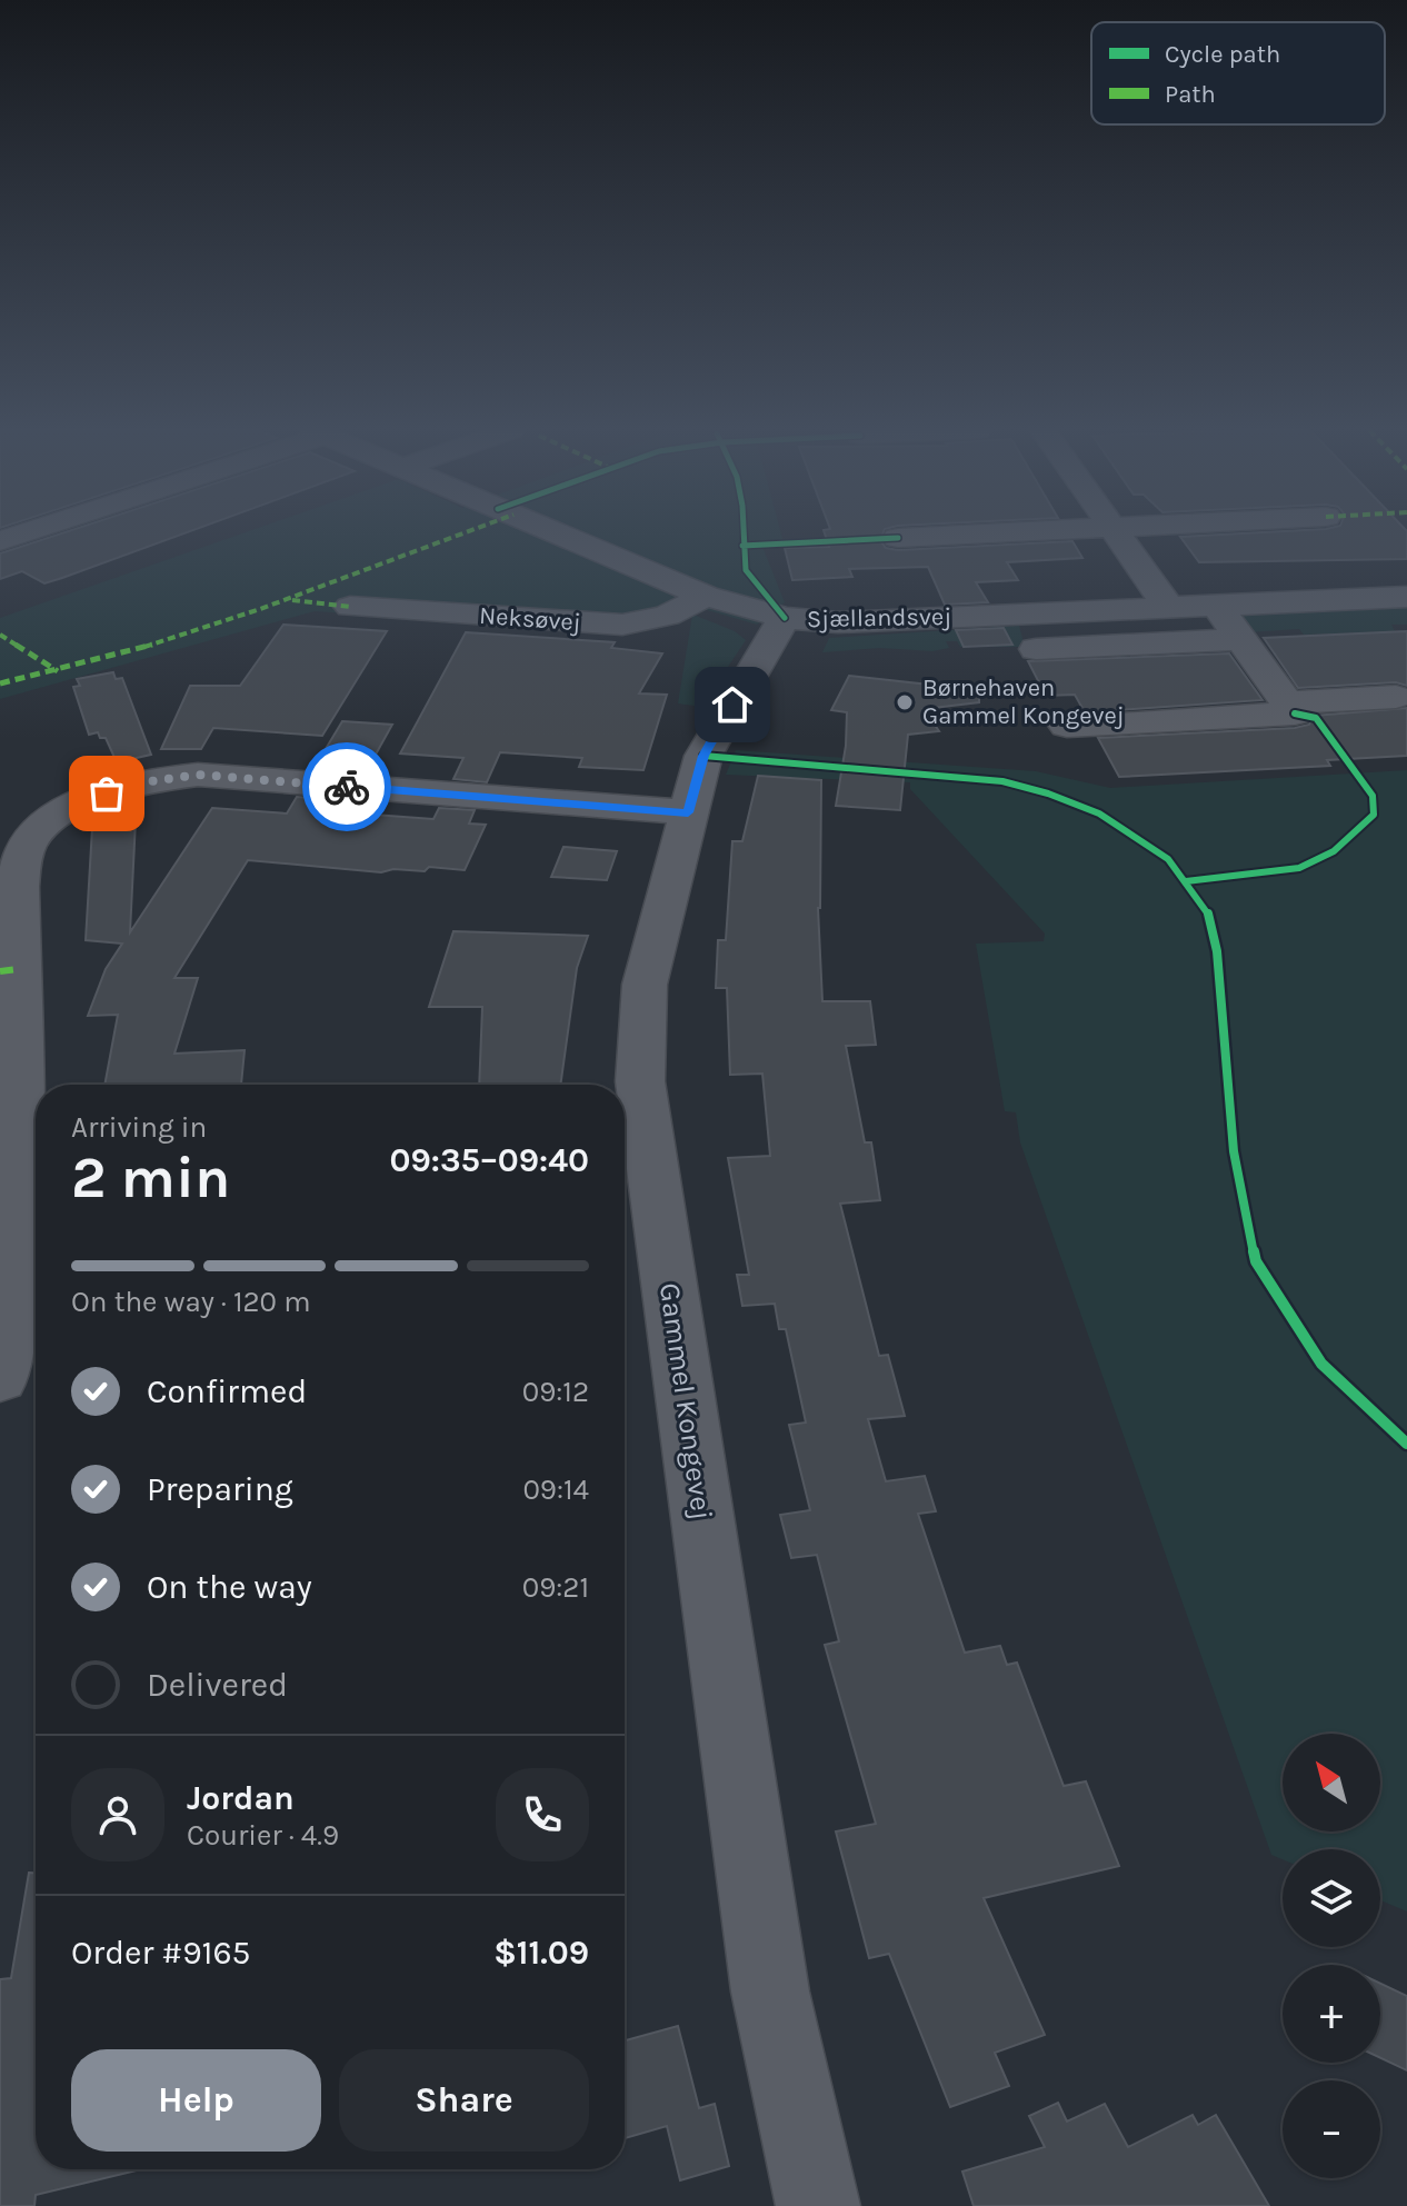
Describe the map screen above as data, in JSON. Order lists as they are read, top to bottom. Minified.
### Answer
{"streets":{"street":["Sjællandsvej","Neksøvej","Gammel Kongevej"]},"crossings":[["Sjællandsvej","Neksøvej"],["Sjællandsvej","Gammel Kongevej"]],"places":["Børnehaven Gammel Kongevej"],"legend":["Cycle path","Path"],"north":"top left","page":{"heading":["2 min","Arriving in","09:35–09:40"],"panel":["Jordan","Courier · 4.9","Order #9165","$11.09"],"bar":"On the way · 120 m","list":[["Confirmed","09:12"],["Preparing","09:14"],["On the way","09:21"],"Delivered"],"map_buttons":["+","−"],"buttons":["Help","Share"]}}
